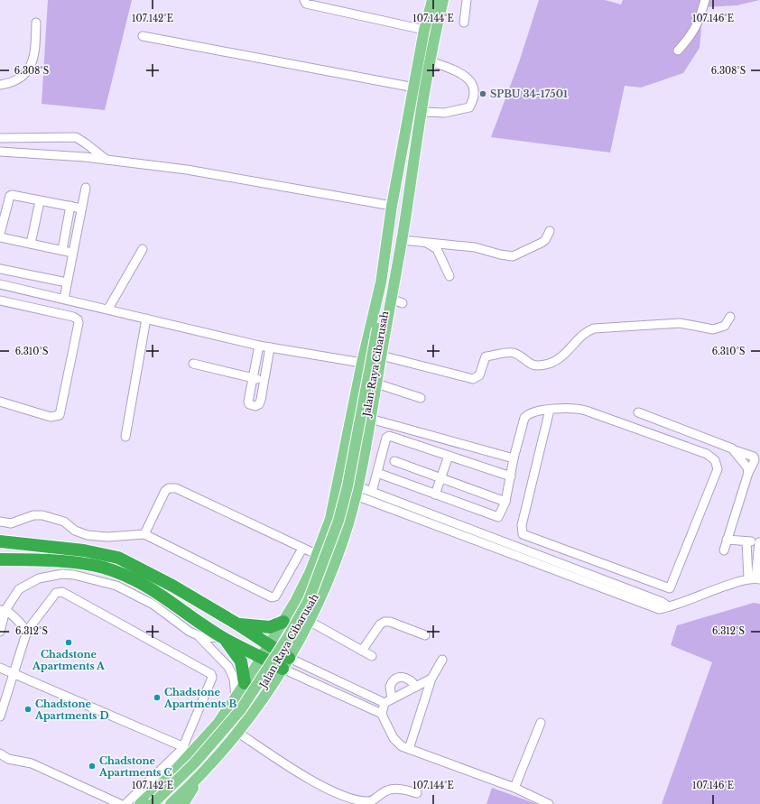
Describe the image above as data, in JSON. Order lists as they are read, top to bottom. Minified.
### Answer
{"streets":{"main road":["Jalan Raya Cibarusah"]},"places":["SPBU 34-17501","Chadstone Apartments A","Chadstone Apartments B","Chadstone Apartments D","Chadstone Apartments C"],"coordinates":["107.142°E","107.144°E","107.146°E","6.308°S","6.310°S","6.312°S"]}
